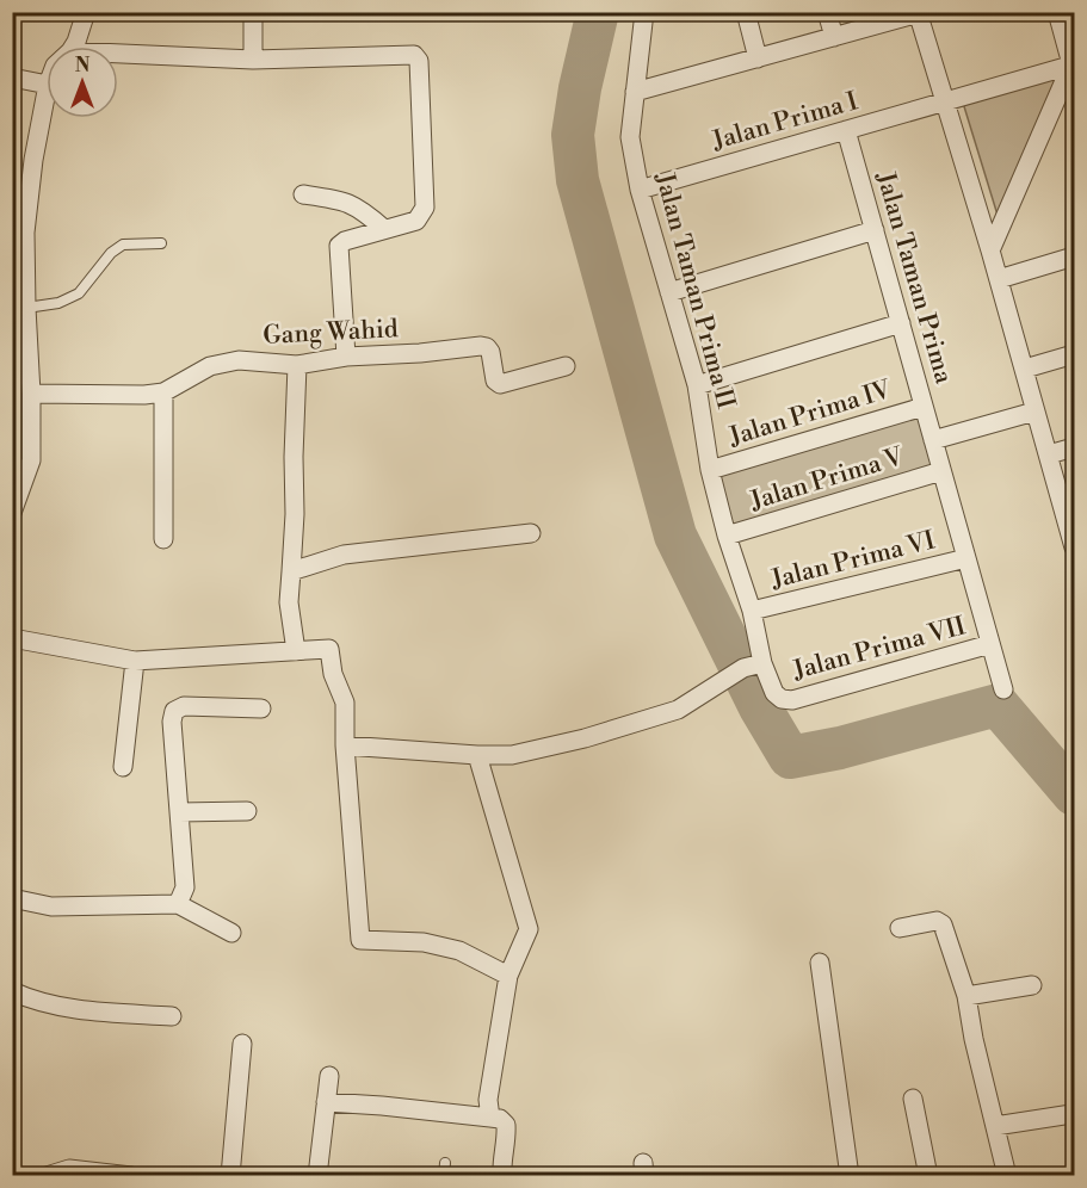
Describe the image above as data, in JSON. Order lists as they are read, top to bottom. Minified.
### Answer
{"streets":{"street":["Jalan Prima I","Jalan Taman Prima","Jalan Taman Prima II","Gang Wahid","Jalan Prima IV","Jalan Prima V","Jalan Prima VI","Jalan Prima VII"]},"crossings":[["Jalan Prima I","Jalan Taman Prima"],["Jalan Prima I","Jalan Taman Prima II"],["Jalan Taman Prima","Jalan Prima IV"],["Jalan Taman Prima","Jalan Prima V"],["Jalan Taman Prima","Jalan Prima VI"],["Jalan Taman Prima","Jalan Prima VII"],["Jalan Taman Prima II","Jalan Prima IV"],["Jalan Taman Prima II","Jalan Prima V"],["Jalan Taman Prima II","Jalan Prima VI"],["Jalan Taman Prima II","Jalan Prima VII"]],"north":"top"}
